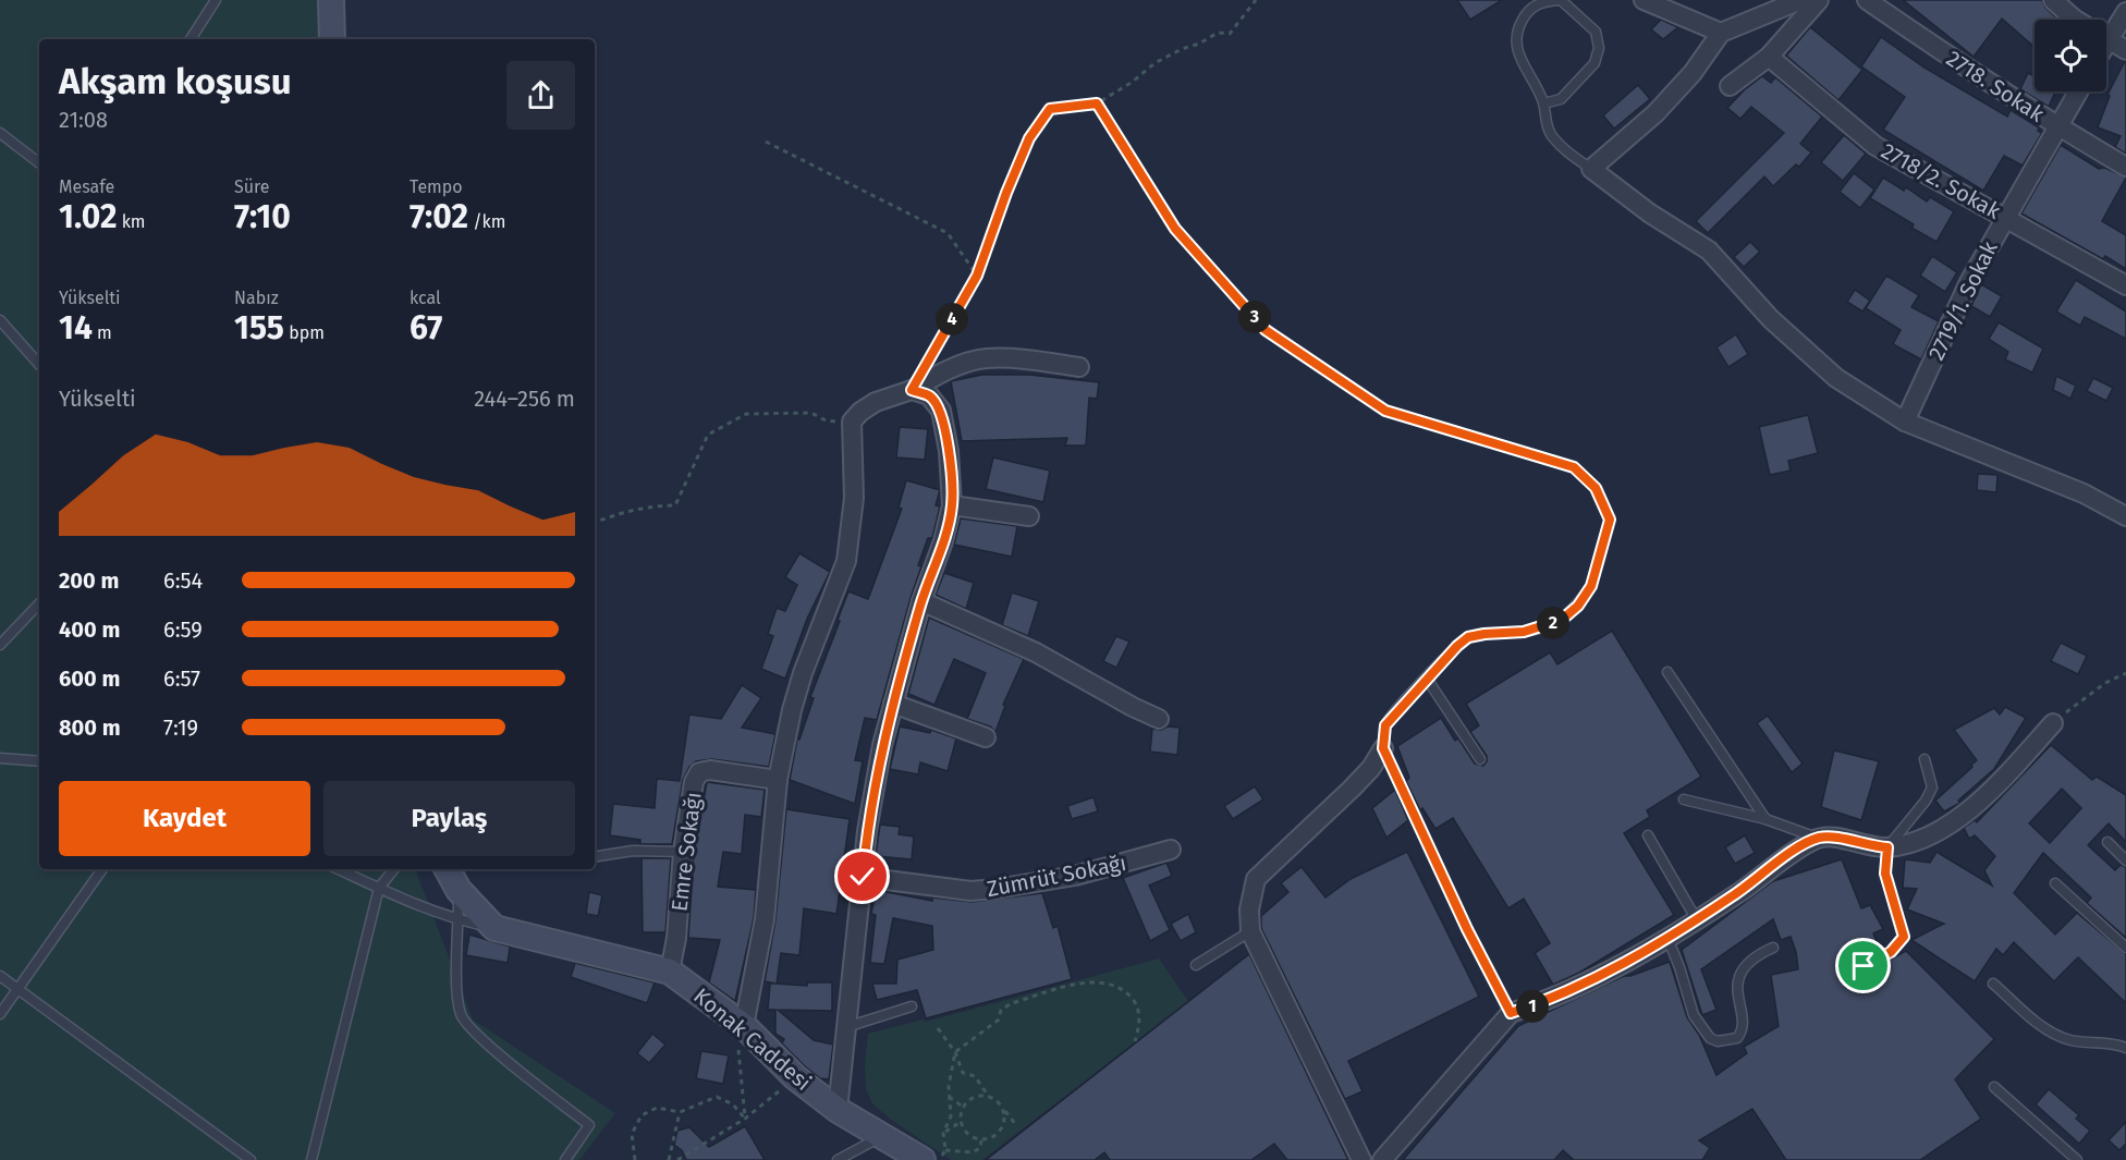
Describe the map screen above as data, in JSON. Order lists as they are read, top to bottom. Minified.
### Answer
{"streets":{"street":["2718. Sokak","2718/2. Sokak","2719/1. Sokak","Emre Sokağı","Zümrüt Sokağı","Konak Caddesi"]},"crossings":[["2718. Sokak","2719/1. Sokak"],["2718/2. Sokak","2719/1. Sokak"],["Emre Sokağı","Konak Caddesi"]],"page":{"heading":["Akşam koşusu","21:08"],"stats":[["Mesafe","1.02 km"],["Süre","7:10"],["Tempo","7:02 /km"],["Yükselti","14 m"],["Nabız","155 bpm"],["kcal","67"]],"pins":["3","4","2","1"],"chart":["Yükselti","244–256 m"],"list":[{"name":"200 m","note":"6:54"},{"name":"400 m","note":"6:59"},{"name":"600 m","note":"6:57"},{"name":"800 m","note":"7:19"}],"buttons":["Kaydet","Paylaş"]}}
